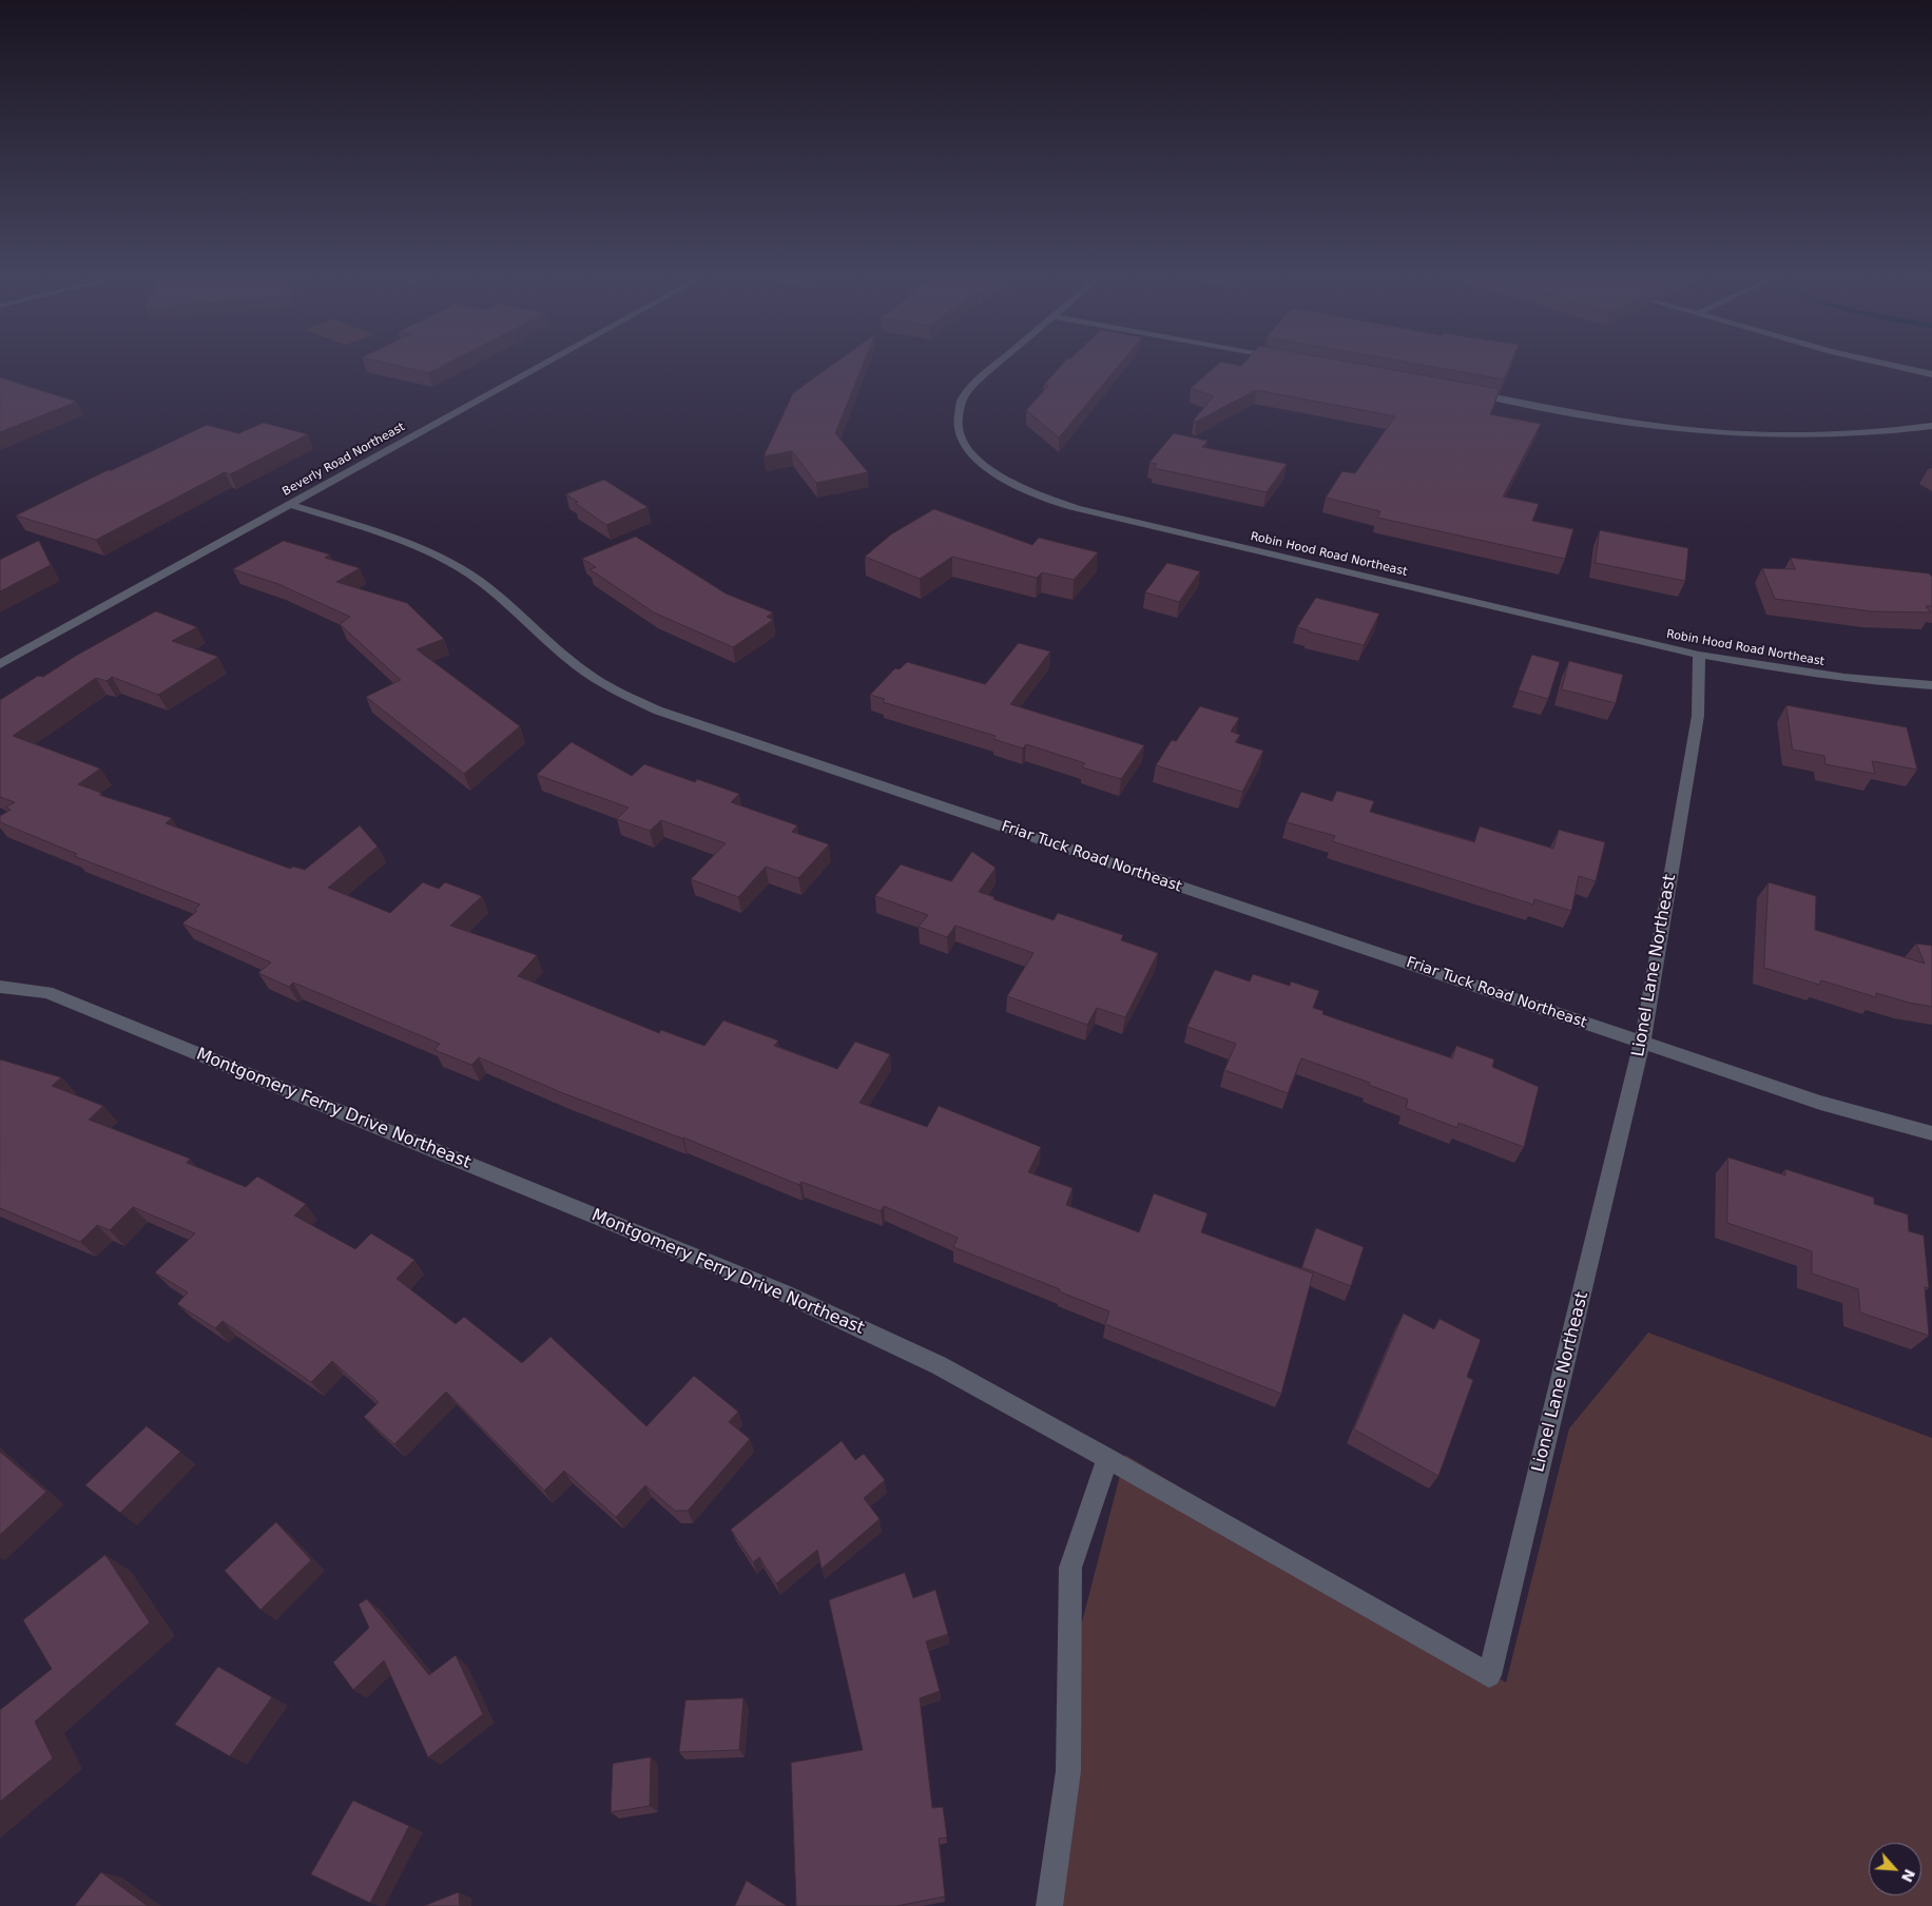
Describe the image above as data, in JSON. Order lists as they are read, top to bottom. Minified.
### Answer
{"streets":{"street":["Beverly Road Northeast","Robin Hood Road Northeast","Friar Tuck Road Northeast","Lionel Lane Northeast","Montgomery Ferry Drive Northeast"]},"crossings":[["Beverly Road Northeast","Friar Tuck Road Northeast"],["Robin Hood Road Northeast","Lionel Lane Northeast"],["Friar Tuck Road Northeast","Lionel Lane Northeast"],["Lionel Lane Northeast","Montgomery Ferry Drive Northeast"]],"north":"bottom right"}
